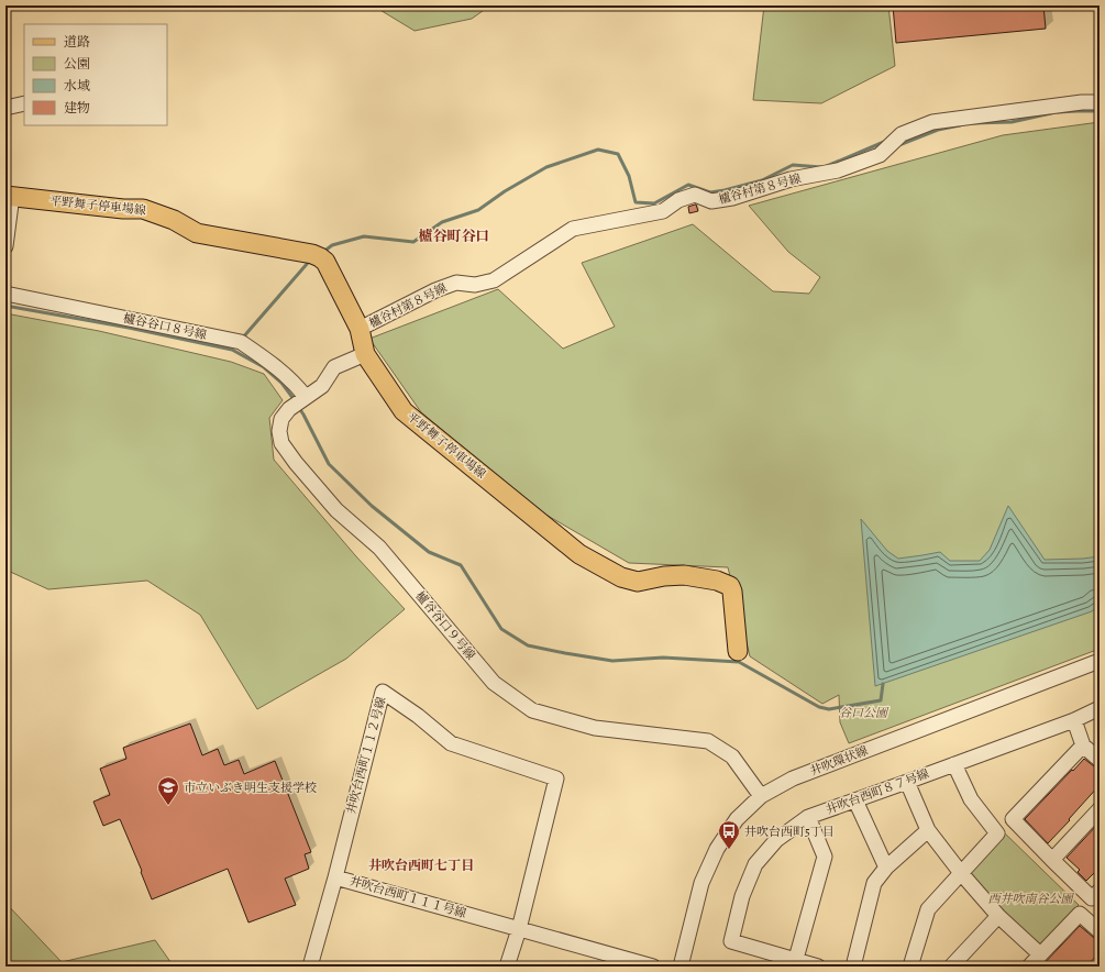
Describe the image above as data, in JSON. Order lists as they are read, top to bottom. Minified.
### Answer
{"streets":{"main road":["平野舞子停車場線"],"street":["櫨谷村第８号線","櫨谷谷口８号線","櫨谷谷口９号線","井吹台西町１１２号線","井吹環状線","井吹台西町８７号線","井吹台西町１１１号線"]},"crossings":[["櫨谷村第８号線","平野舞子停車場線"],["平野舞子停車場線","櫨谷谷口９号線"],["櫨谷谷口８号線","櫨谷谷口９号線"],["櫨谷谷口９号線","井吹環状線"],["井吹台西町１１２号線","井吹台西町１１１号線"]],"districts":["櫨谷町谷口","井吹台西町七丁目"],"parks":["谷口公園","西井吹南谷公園"],"places":{"school or university":["市立いぶき明生支援学校"],"bus stop":["井吹台西町5丁目"]},"legend":["道路","公園","水域","建物"]}
